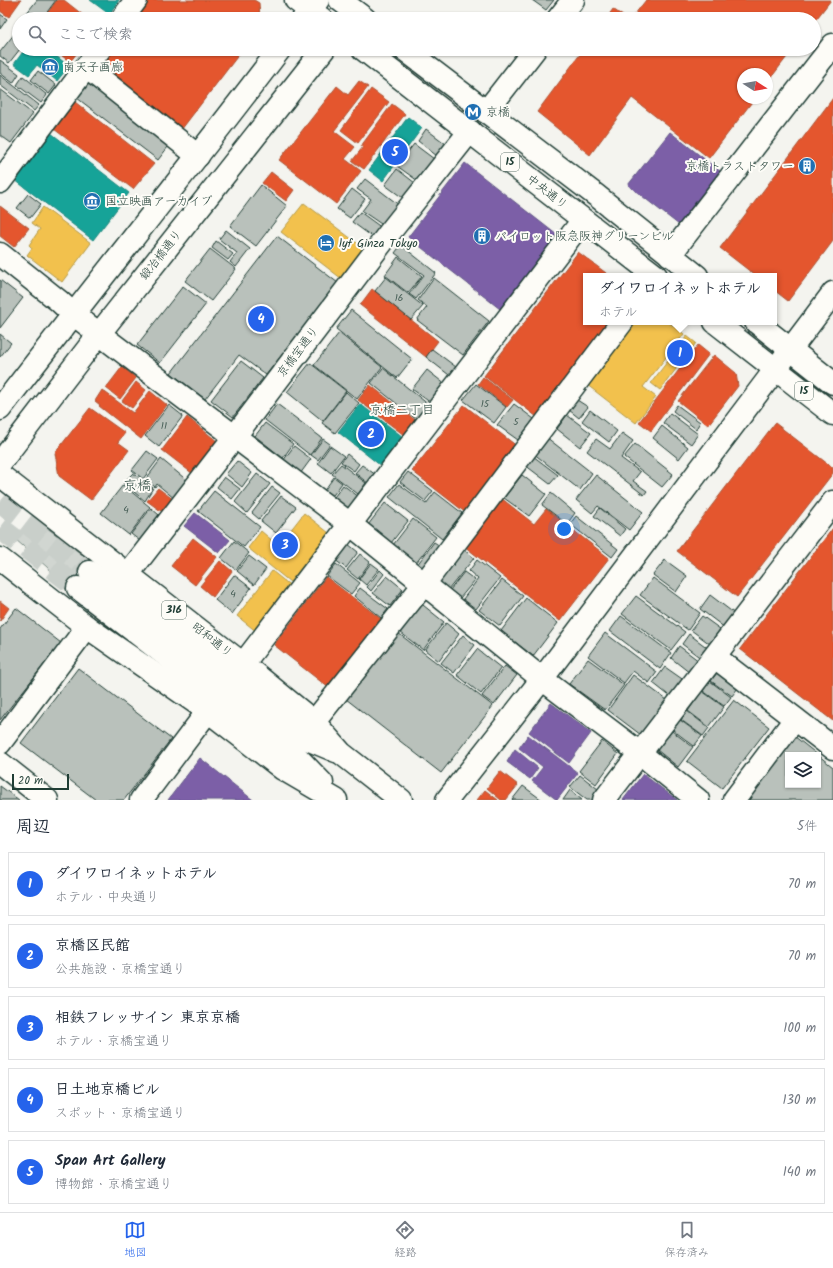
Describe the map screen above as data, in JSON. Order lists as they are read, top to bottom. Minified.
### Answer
{"streets":{"main road":["15","中央通り","鍛冶橋通り","京橋宝通り","316","昭和通り"]},"crossings":[["中央通り","京橋宝通り"],["京橋宝通り","昭和通り"]],"districts":["京橋二丁目","京橋"],"places":{"museum":["南天子画廊","国立映画アーカイブ"],"metro station":["京橋"],"building":["京橋トラストタワー","パイロット阪急阪神グリーンビル"],"hotel":["lyf Ginza Tokyo"]},"house_numbers":["16","15","5","11","4","4"],"scale_bar":"20 m","north":"right","page":{"search":"ここで検索","pins":["5","4","1","2","3"],"popup":["ダイワロイネットホテル","ホテル"],"scale":"20 m","heading":["周辺","5件"],"list":[{"mark":"1","name":"ダイワロイネットホテル","note":"ホテル · 中央通り","value":"70 m"},{"mark":"2","name":"京橋区民館","note":"公共施設 · 京橋宝通り","value":"70 m"},{"mark":"3","name":"相鉄フレッサイン 東京京橋","note":"ホテル · 京橋宝通り","value":"100 m"},{"mark":"4","name":"日土地京橋ビル","note":"スポット · 京橋宝通り","value":"130 m"},{"mark":"5","name":"Span Art Gallery","note":"博物館 · 京橋宝通り","value":"140 m"}],"nav":["地図","経路","保存済み"]}}
